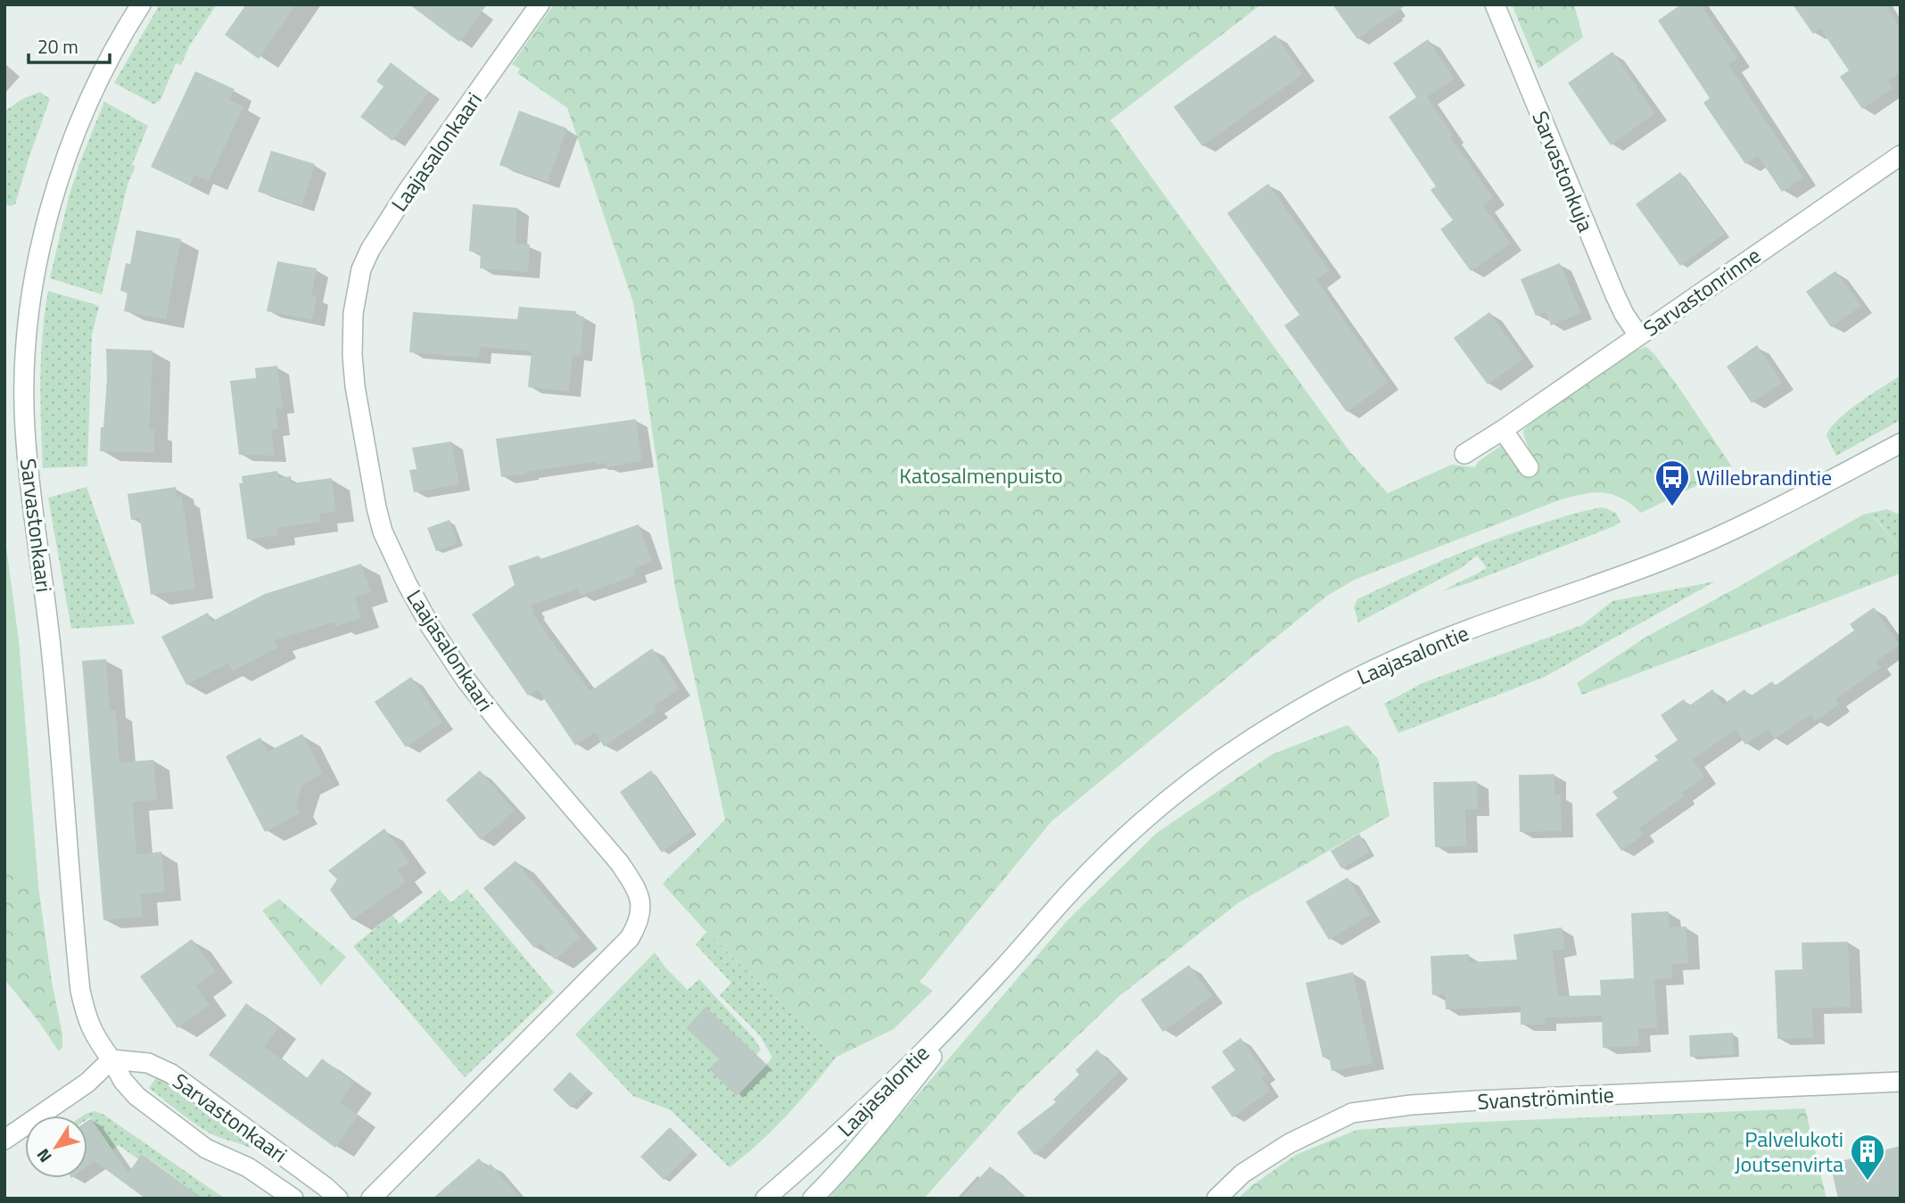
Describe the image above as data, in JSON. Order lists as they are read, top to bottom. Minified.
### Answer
{"streets":{"street":["Laajasalonkaari","Sarvastonkuja","Sarvastonrinne","Sarvastonkaari","Laajasalontie","Svanströmintie"]},"crossings":[["Sarvastonkuja","Sarvastonrinne"]],"parks":["Katosalmenpuisto"],"places":{"bus stop":["Willebrandintie"],"building":["Palvelukoti Joutsenvirta"]},"scale_bar":"20 m","north":"bottom left"}
